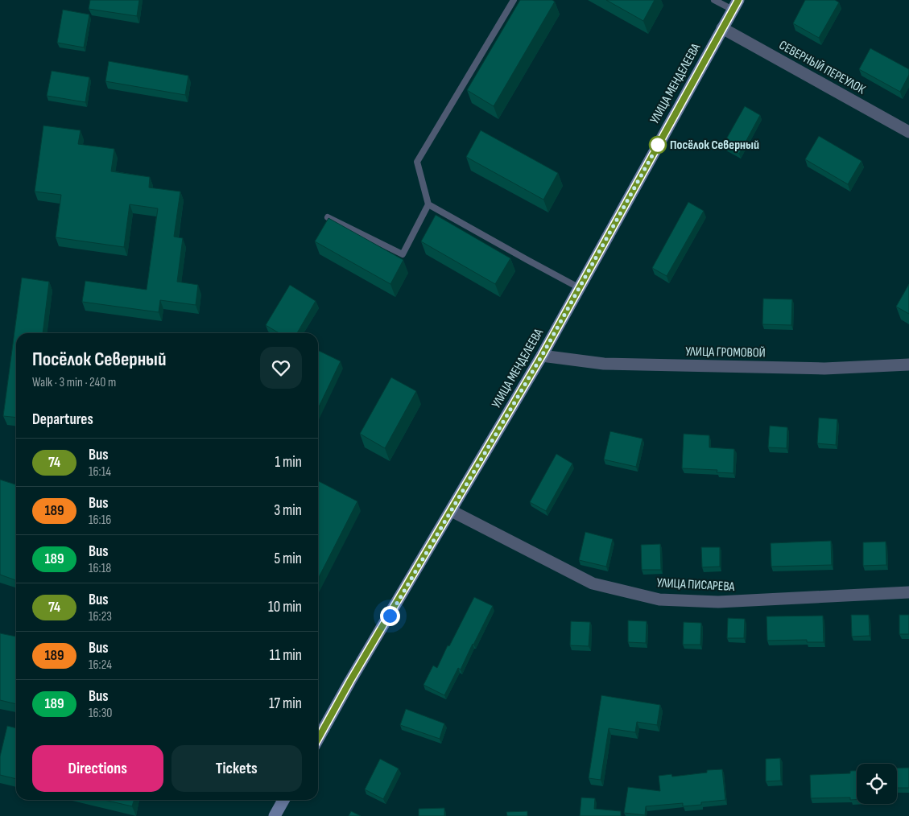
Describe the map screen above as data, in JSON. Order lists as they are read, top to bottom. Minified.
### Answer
{"streets":{"main road":["УЛИЦА МЕНДЕЛЕЕВА"],"street":["СЕВЕРНЫЙ ПЕРЕУЛОК","УЛИЦА ГРОМОВОЙ","УЛИЦА ПИСАРЕВА"]},"crossings":[["СЕВЕРНЫЙ ПЕРЕУЛОК","УЛИЦА МЕНДЕЛЕЕВА"],["УЛИЦА МЕНДЕЛЕЕВА","УЛИЦА ГРОМОВОЙ"],["УЛИЦА МЕНДЕЛЕЕВА","УЛИЦА ПИСАРЕВА"]],"places":["Посёлок Северный"],"lines":["bus line 74"],"page":{"heading":[["Посёлок Северный","Walk · 3 min · 240 m"],"Departures"],"list":[{"mark":"74","name":"Bus","note":"16:14","value":"1 min"},{"mark":"189","name":"Bus","note":"16:16","value":"3 min"},{"mark":"189","name":"Bus","note":"16:18","value":"5 min"},{"mark":"74","name":"Bus","note":"16:23","value":"10 min"},{"mark":"189","name":"Bus","note":"16:24","value":"11 min"},{"mark":"189","name":"Bus","note":"16:30","value":"17 min"}],"buttons":["Directions","Tickets"]}}
